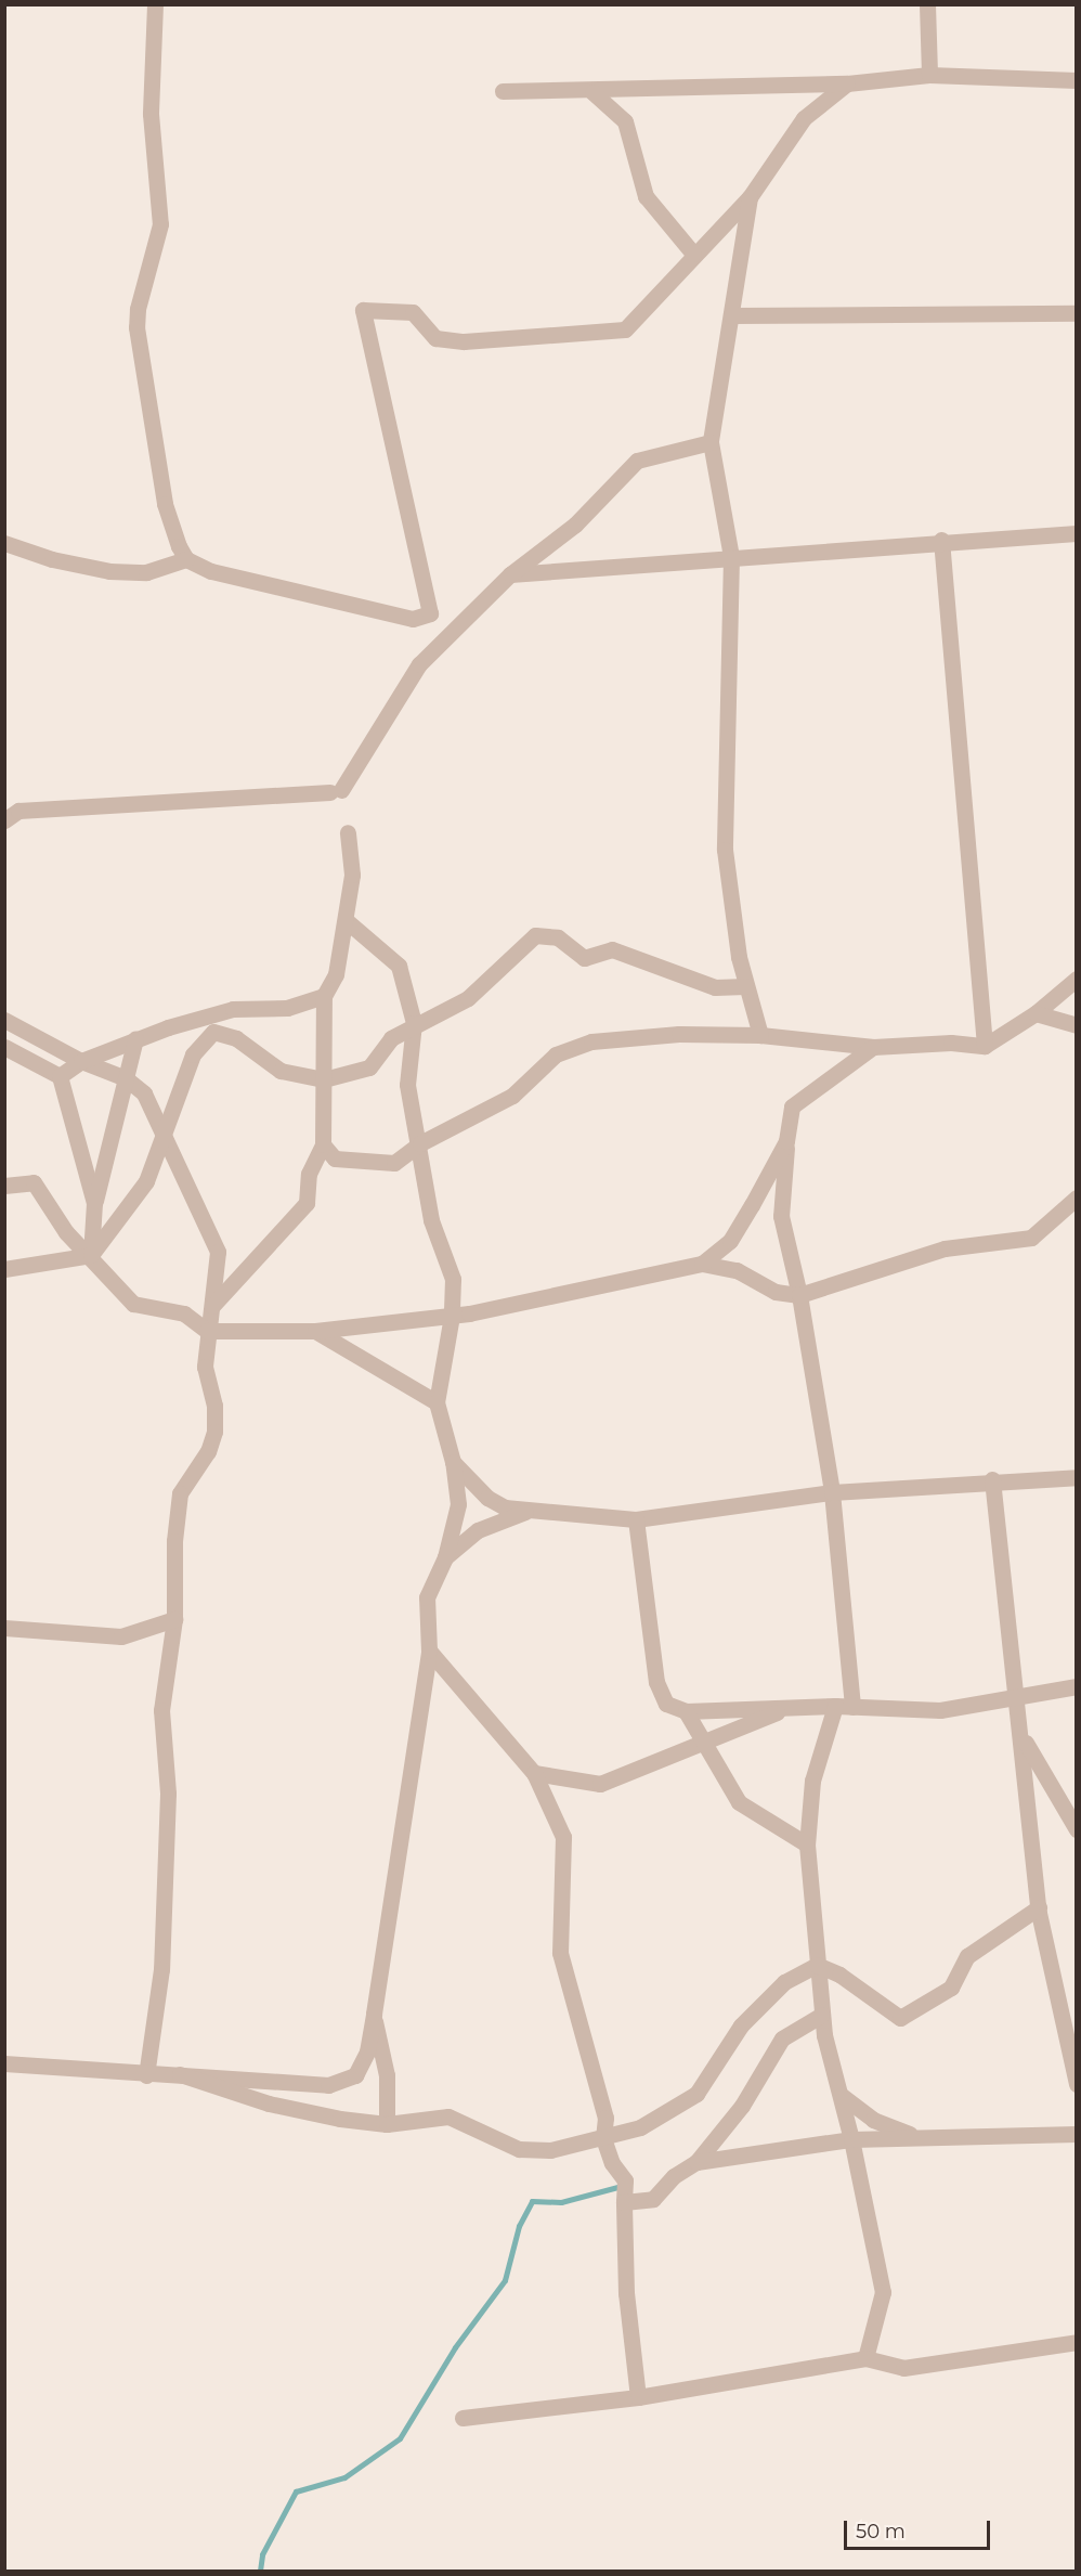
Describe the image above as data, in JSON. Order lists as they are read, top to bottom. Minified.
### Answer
{"scale_bar":"50 m"}
